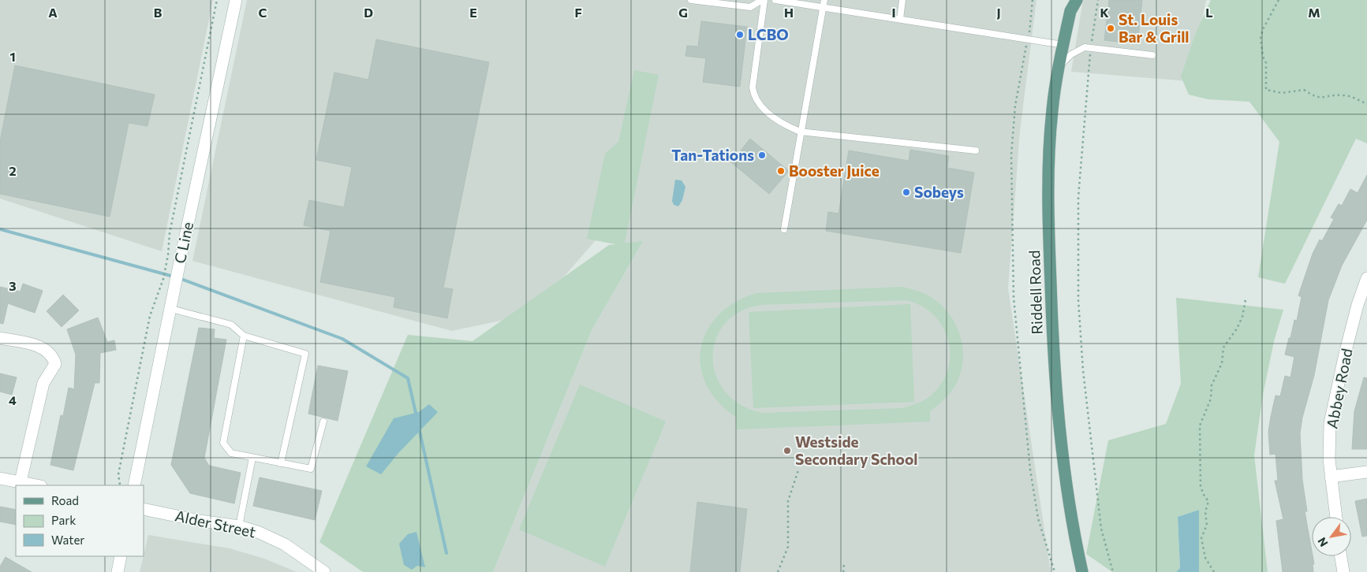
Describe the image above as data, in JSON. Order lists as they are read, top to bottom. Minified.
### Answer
{"streets":{"main road":["Riddell Road"],"street":["C Line","Abbey Road","Alder Street"]},"places":["St. Louis Bar & Grill","LCBO","Tan-Tations","Booster Juice","Sobeys","Westside Secondary School"],"legend":["Road","Park","Water"],"north":"bottom left","grid":{"columns":["A","B","C","D","E","F","G","H","I","J","K","L","M"],"rows":["1","2","3","4"]}}
